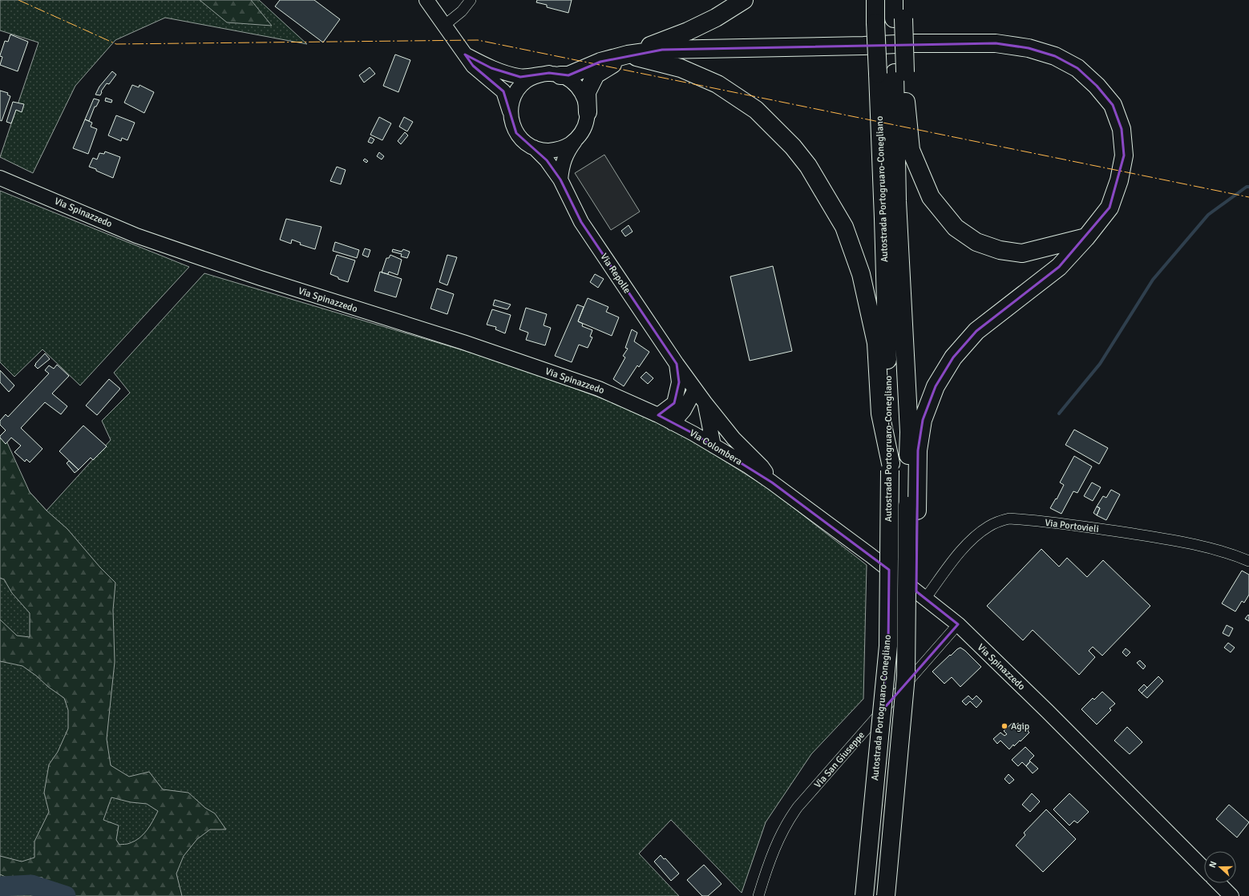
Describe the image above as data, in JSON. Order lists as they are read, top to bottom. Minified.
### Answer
{"streets":{"highway":["Autostrada Portogruaro-Conegliano"],"street":["Via Spinazzedo","Via Repolle","Via Colombera","Via Portovieli","Via San Giuseppe"]},"crossings":[["Via Spinazzedo","Via Repolle"],["Via Spinazzedo","Via Colombera"],["Via Spinazzedo","Via Portovieli"],["Via Spinazzedo","Via San Giuseppe"],["Via Repolle","Via Colombera"]],"places":["Agip"],"north":"left"}
